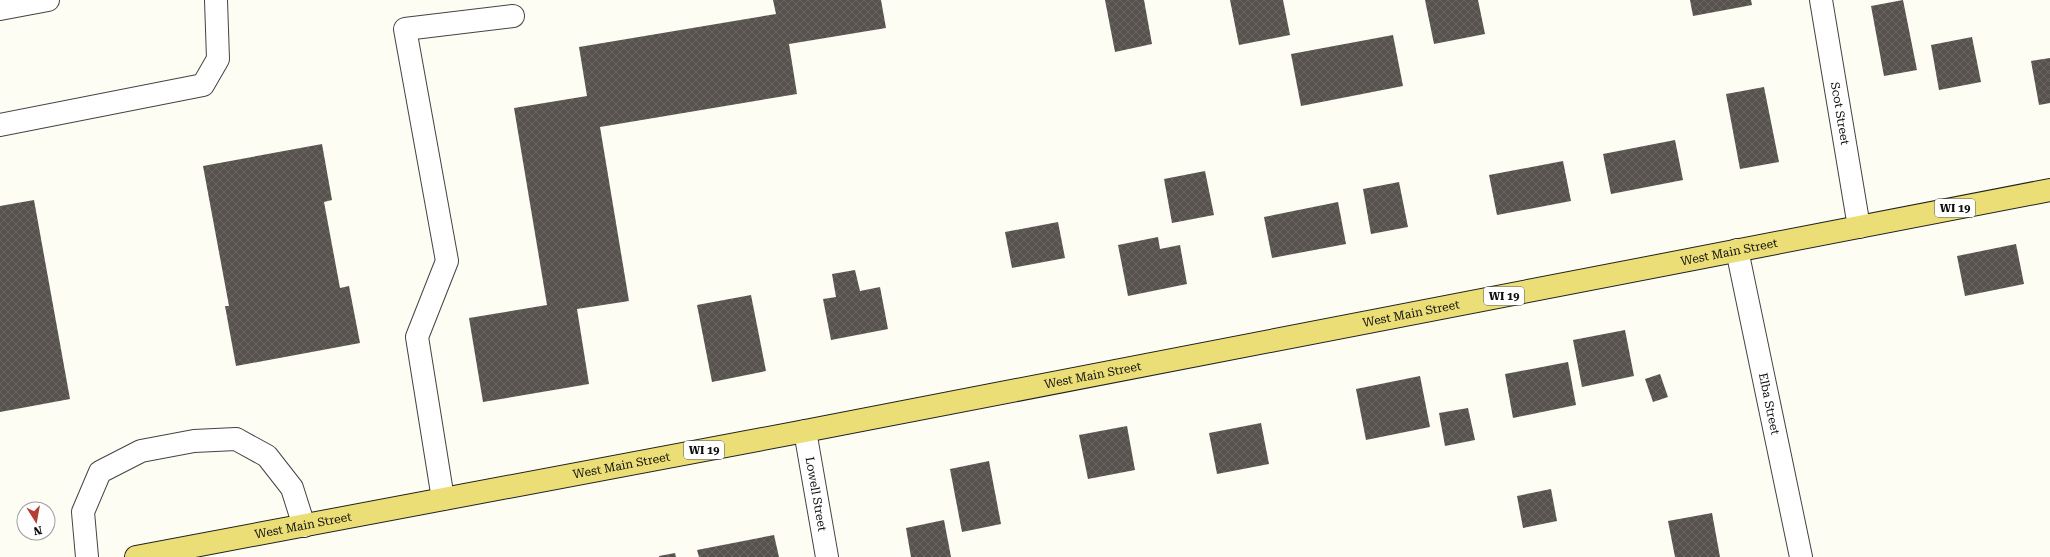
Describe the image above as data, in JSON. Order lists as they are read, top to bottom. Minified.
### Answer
{"streets":{"main road":["WI 19","West Main Street"],"street":["Scot Street","Elba Street","Lowell Street"]},"crossings":[["Scot Street","West Main Street"],["West Main Street","Elba Street"],["West Main Street","Lowell Street"]],"north":"bottom"}
